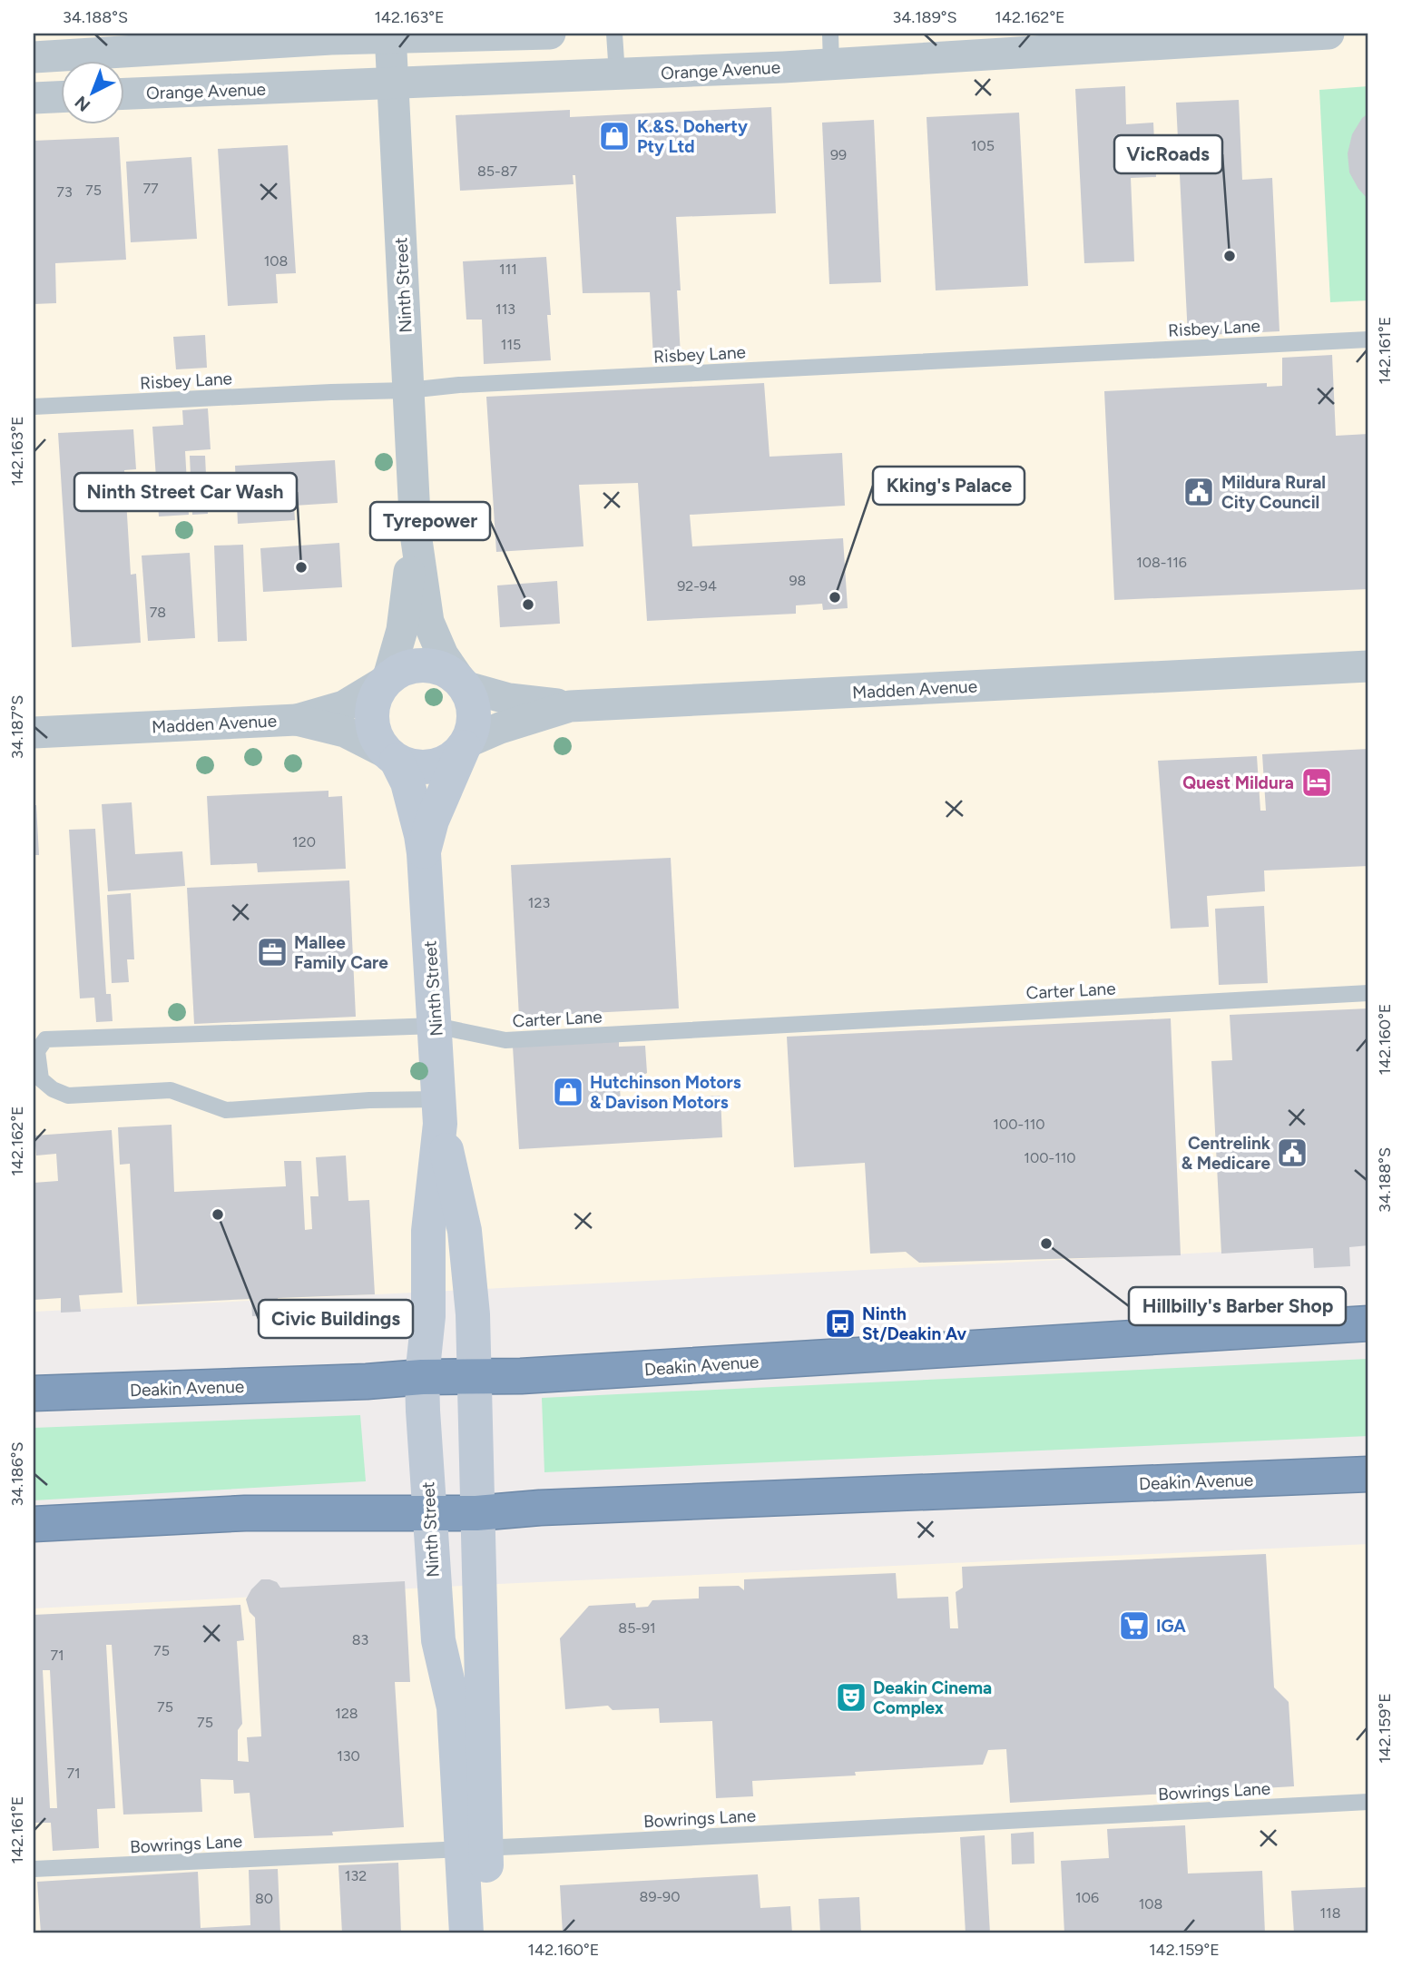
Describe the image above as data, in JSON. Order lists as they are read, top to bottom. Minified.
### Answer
{"streets":{"highway":["Deakin Avenue"],"street":["Orange Avenue","Ninth Street","Madden Avenue"],"lane":["Risbey Lane","Carter Lane","Bowrings Lane"]},"crossings":[["Orange Avenue","Ninth Street"],["Ninth Street","Risbey Lane"],["Ninth Street","Madden Avenue"],["Ninth Street","Carter Lane"],["Ninth Street","Deakin Avenue"],["Ninth Street","Bowrings Lane"]],"places":{"shop":["K.&S. Doherty Pty Ltd","Hutchinson Motors & Davison Motors"],"other":["VicRoads","Ninth Street Car Wash","Kking's Palace","Tyrepower","Civic Buildings","Hillbilly's Barber Shop"],"public building":["Mildura Rural City Council","Centrelink & Medicare"],"hotel":["Quest Mildura"],"office":["Mallee Family Care"],"bus stop":["Ninth St/Deakin Av"],"supermarket":["IGA"],"theatre":["Deakin Cinema Complex"]},"house_numbers":["105","99","85-87","77","75","73","108","111","113","115","108-116","98","92-94","78","120","123","100-110","100-110","85-91","83","75","71","75","128","75","130","71","132","89-90","106","80","108","118"],"north":"bottom left","coordinates":["34.188°S","142.163°E","34.189°S","142.162°E","142.161°E","34.187°S","142.160°E","34.186°S","142.159°E"]}
